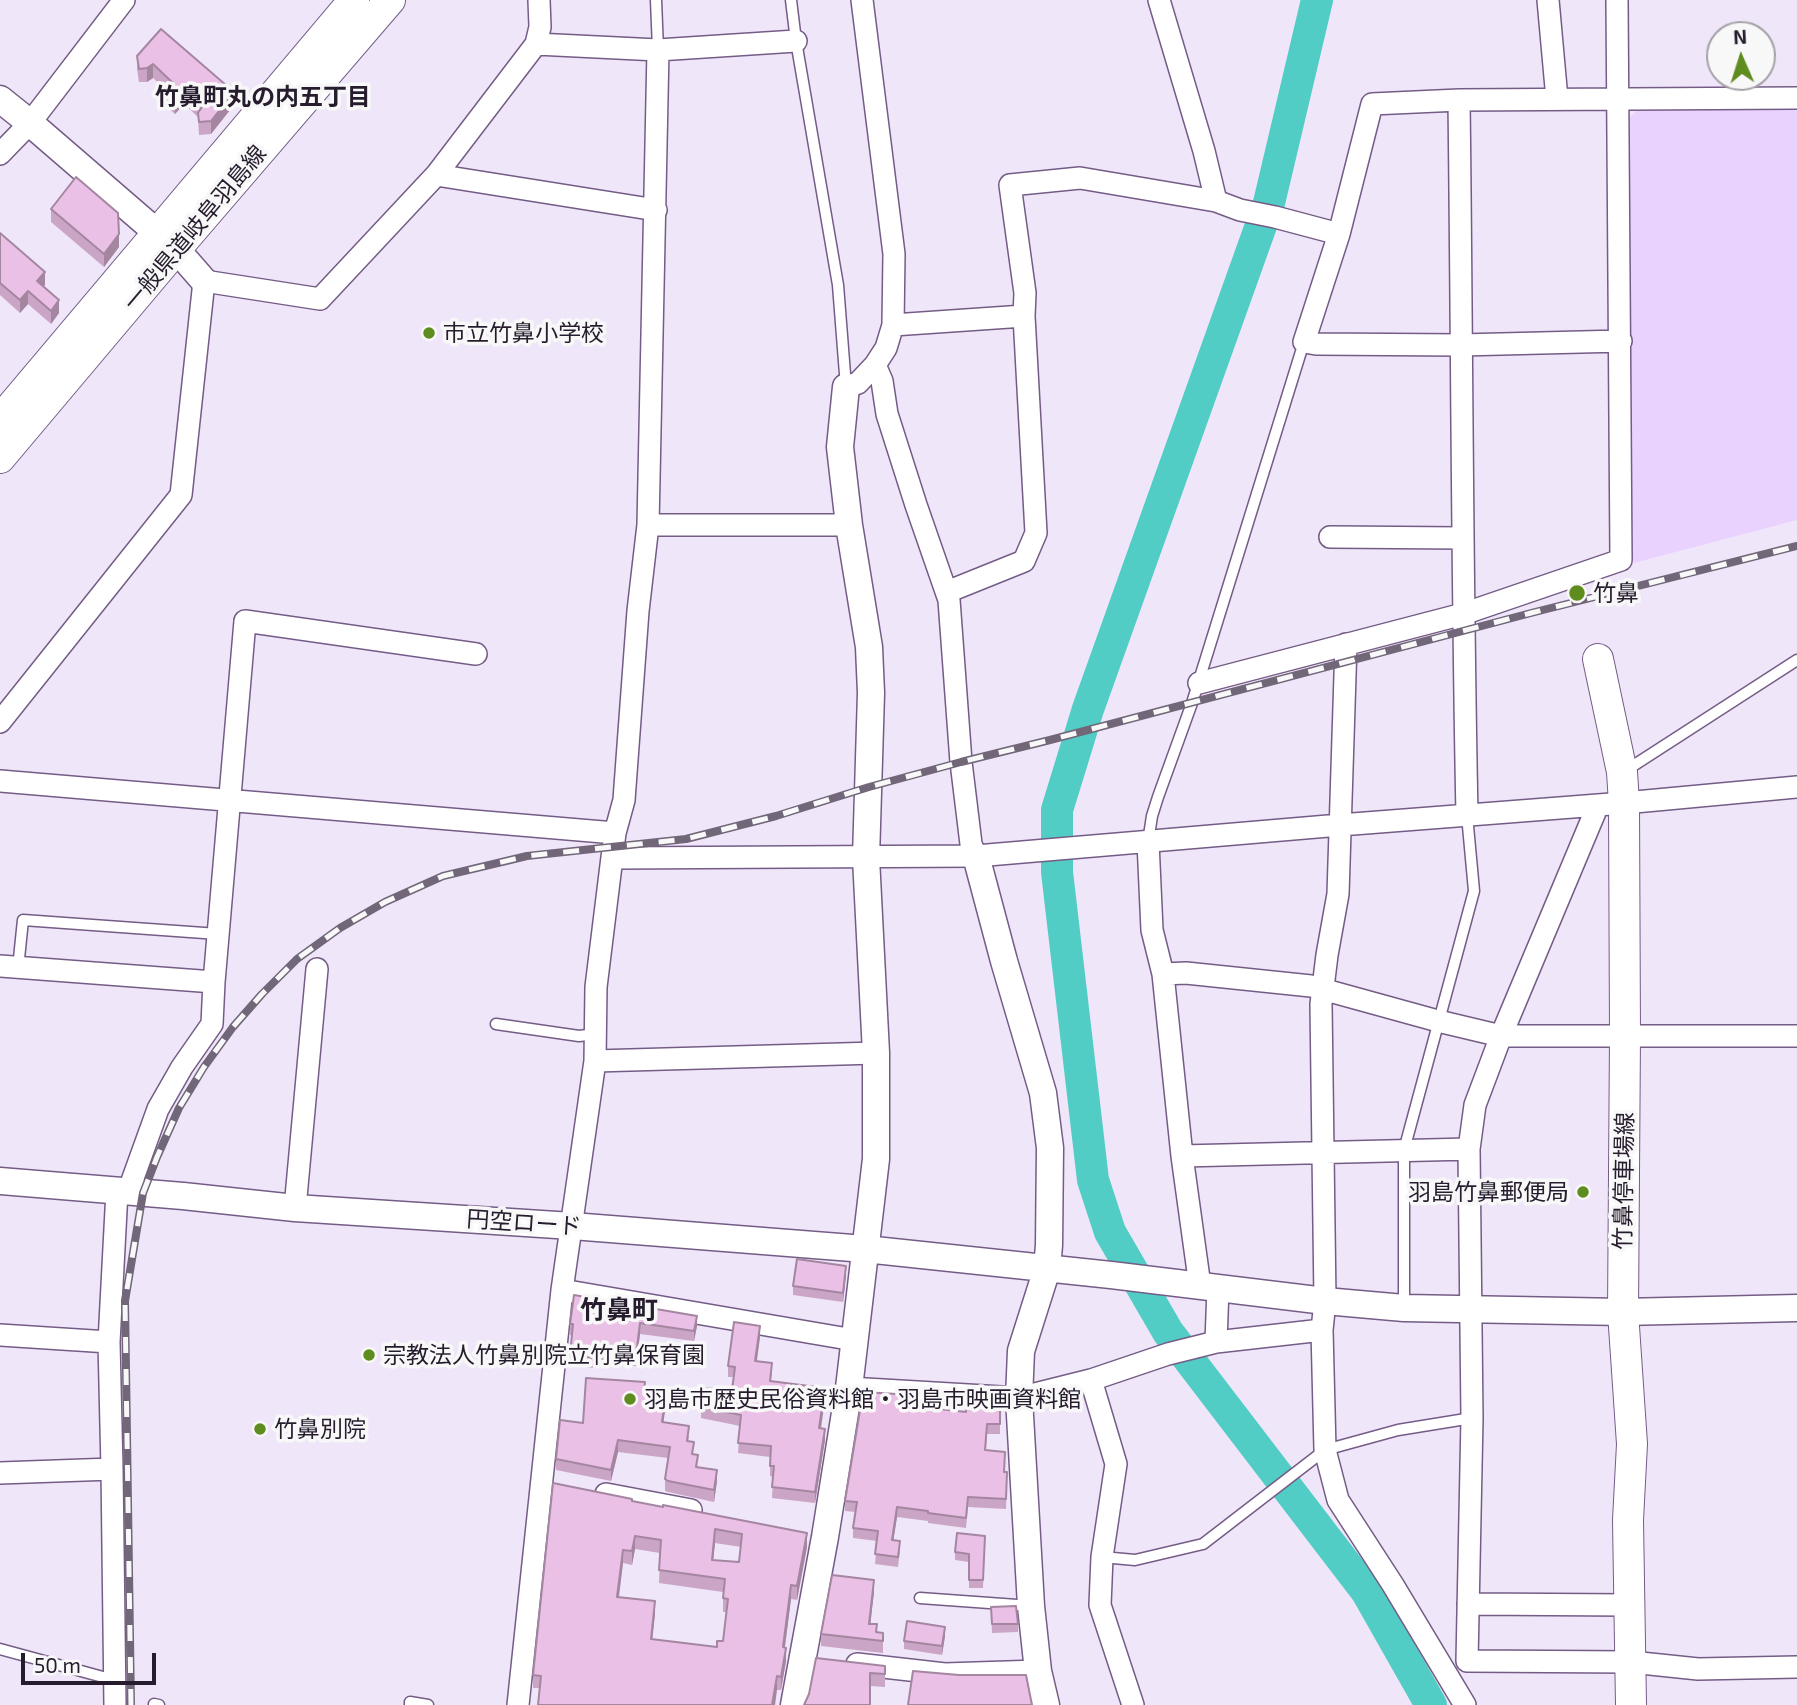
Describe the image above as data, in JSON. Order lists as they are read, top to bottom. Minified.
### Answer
{"streets":{"main road":["一般県道岐阜羽島線","竹鼻停車場線"],"street":["円空ロード"]},"crossings":[["竹鼻停車場線","円空ロード"]],"districts":["竹鼻町丸の内五丁目","竹鼻町"],"places":["市立竹鼻小学校","竹鼻","羽島竹鼻郵便局","宗教法人竹鼻別院立竹鼻保育園","羽島市歴史民俗資料館・羽島市映画資料館","竹鼻別院"],"scale_bar":"50 m","north":"top"}
